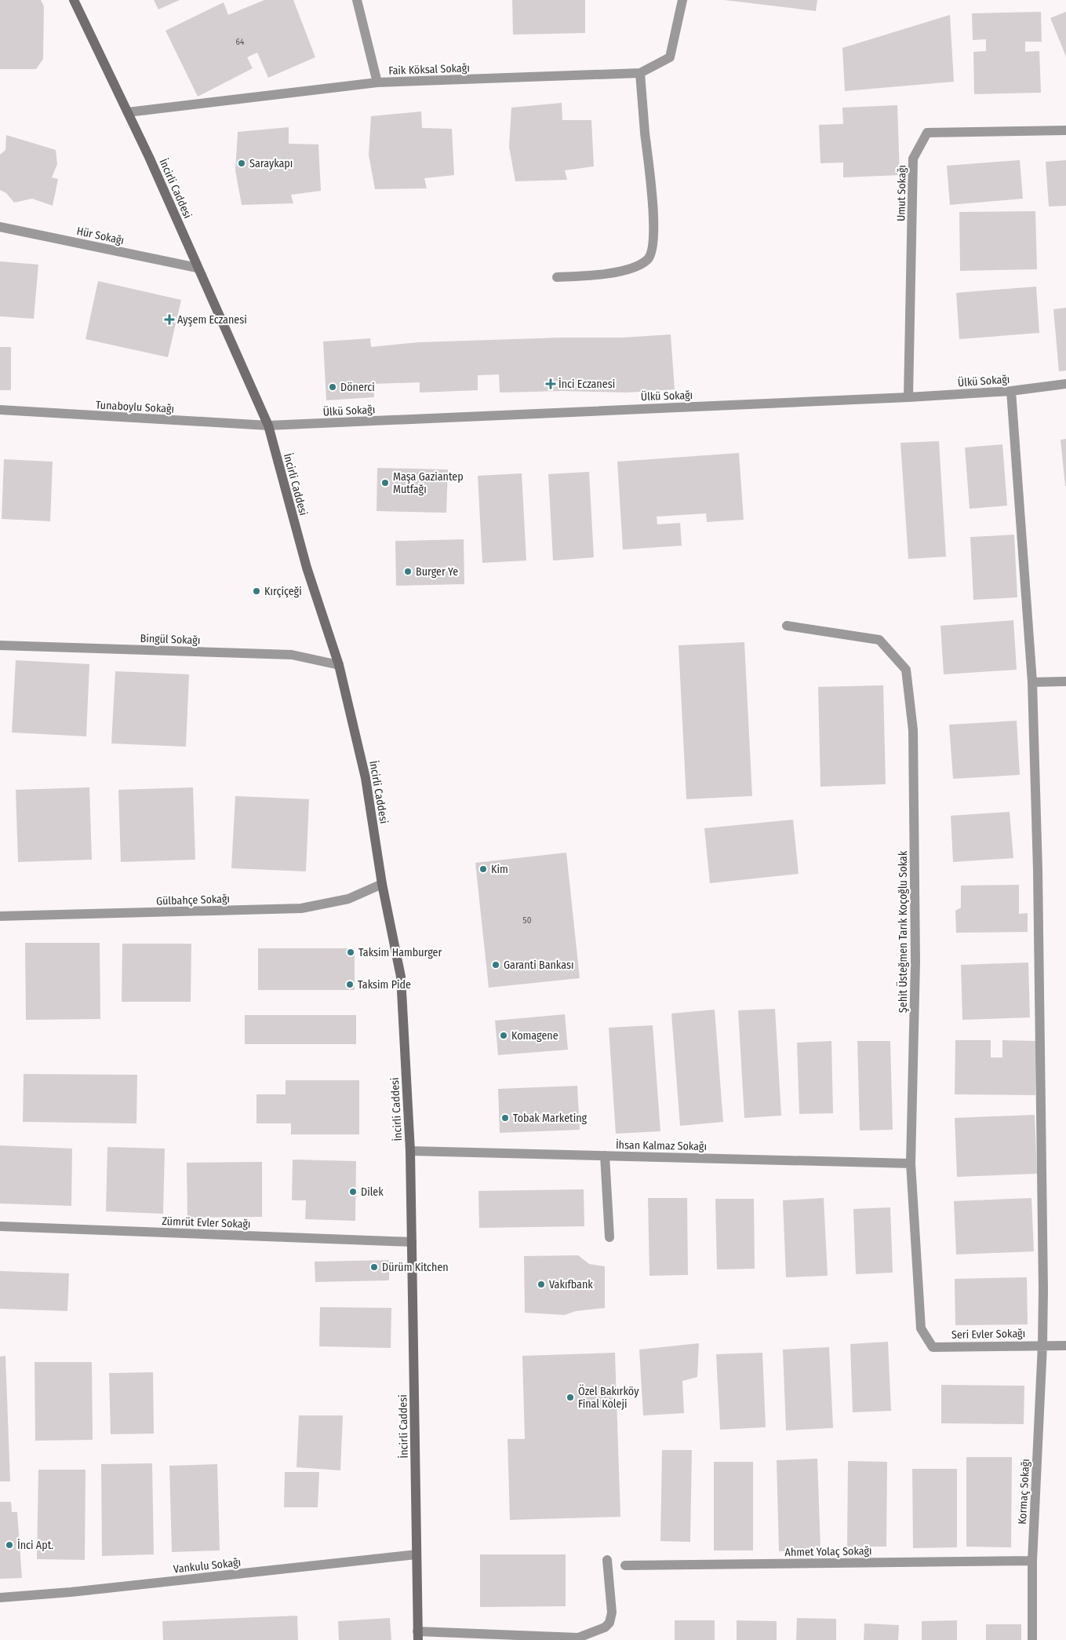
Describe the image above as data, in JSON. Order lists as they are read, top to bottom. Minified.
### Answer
{"streets":{"main road":["İncirli Caddesi"],"street":["Faik Köksal Sokağı","Umut Sokağı","Hür Sokağı","Ülkü Sokağı","Tunaboylu Sokağı","Bingül Sokağı","Gülbahçe Sokağı","Şehit Üsteğmen Tarık Koçoğlu Sokak","İhsan Kalmaz Sokağı","Zümrüt Evler Sokağı","Seri Evler Sokağı","Kormaç Sokağı","Ahmet Yolaç Sokağı","Vankulu Sokağı"]},"crossings":[["Faik Köksal Sokağı","İncirli Caddesi"],["İncirli Caddesi","Hür Sokağı"],["İncirli Caddesi","Ülkü Sokağı"],["İncirli Caddesi","Tunaboylu Sokağı"],["İncirli Caddesi","Bingül Sokağı"],["İncirli Caddesi","Gülbahçe Sokağı"],["İncirli Caddesi","İhsan Kalmaz Sokağı"],["İncirli Caddesi","Zümrüt Evler Sokağı"],["İncirli Caddesi","Vankulu Sokağı"],["Umut Sokağı","Ülkü Sokağı"],["Ülkü Sokağı","Tunaboylu Sokağı"],["Ülkü Sokağı","Kormaç Sokağı"],["Şehit Üsteğmen Tarık Koçoğlu Sokak","İhsan Kalmaz Sokağı"],["Şehit Üsteğmen Tarık Koçoğlu Sokak","Seri Evler Sokağı"],["Seri Evler Sokağı","Kormaç Sokağı"],["Kormaç Sokağı","Ahmet Yolaç Sokağı"]],"places":{"other":["Saraykapı","Dönerci","Maşa Gaziantep Mutfağı","Burger Ye","Kırçiçeği","Kim","Taksim Hamburger","Garanti Bankası","Taksim Pide","Komagene","Tobak Marketing","Dilek","Dürüm Kitchen","Vakıfbank","Özel Bakırköy Final Koleji","İnci Apt."],"health":["Ayşem Eczanesi","İnci Eczanesi"]},"house_numbers":["64","50"]}
